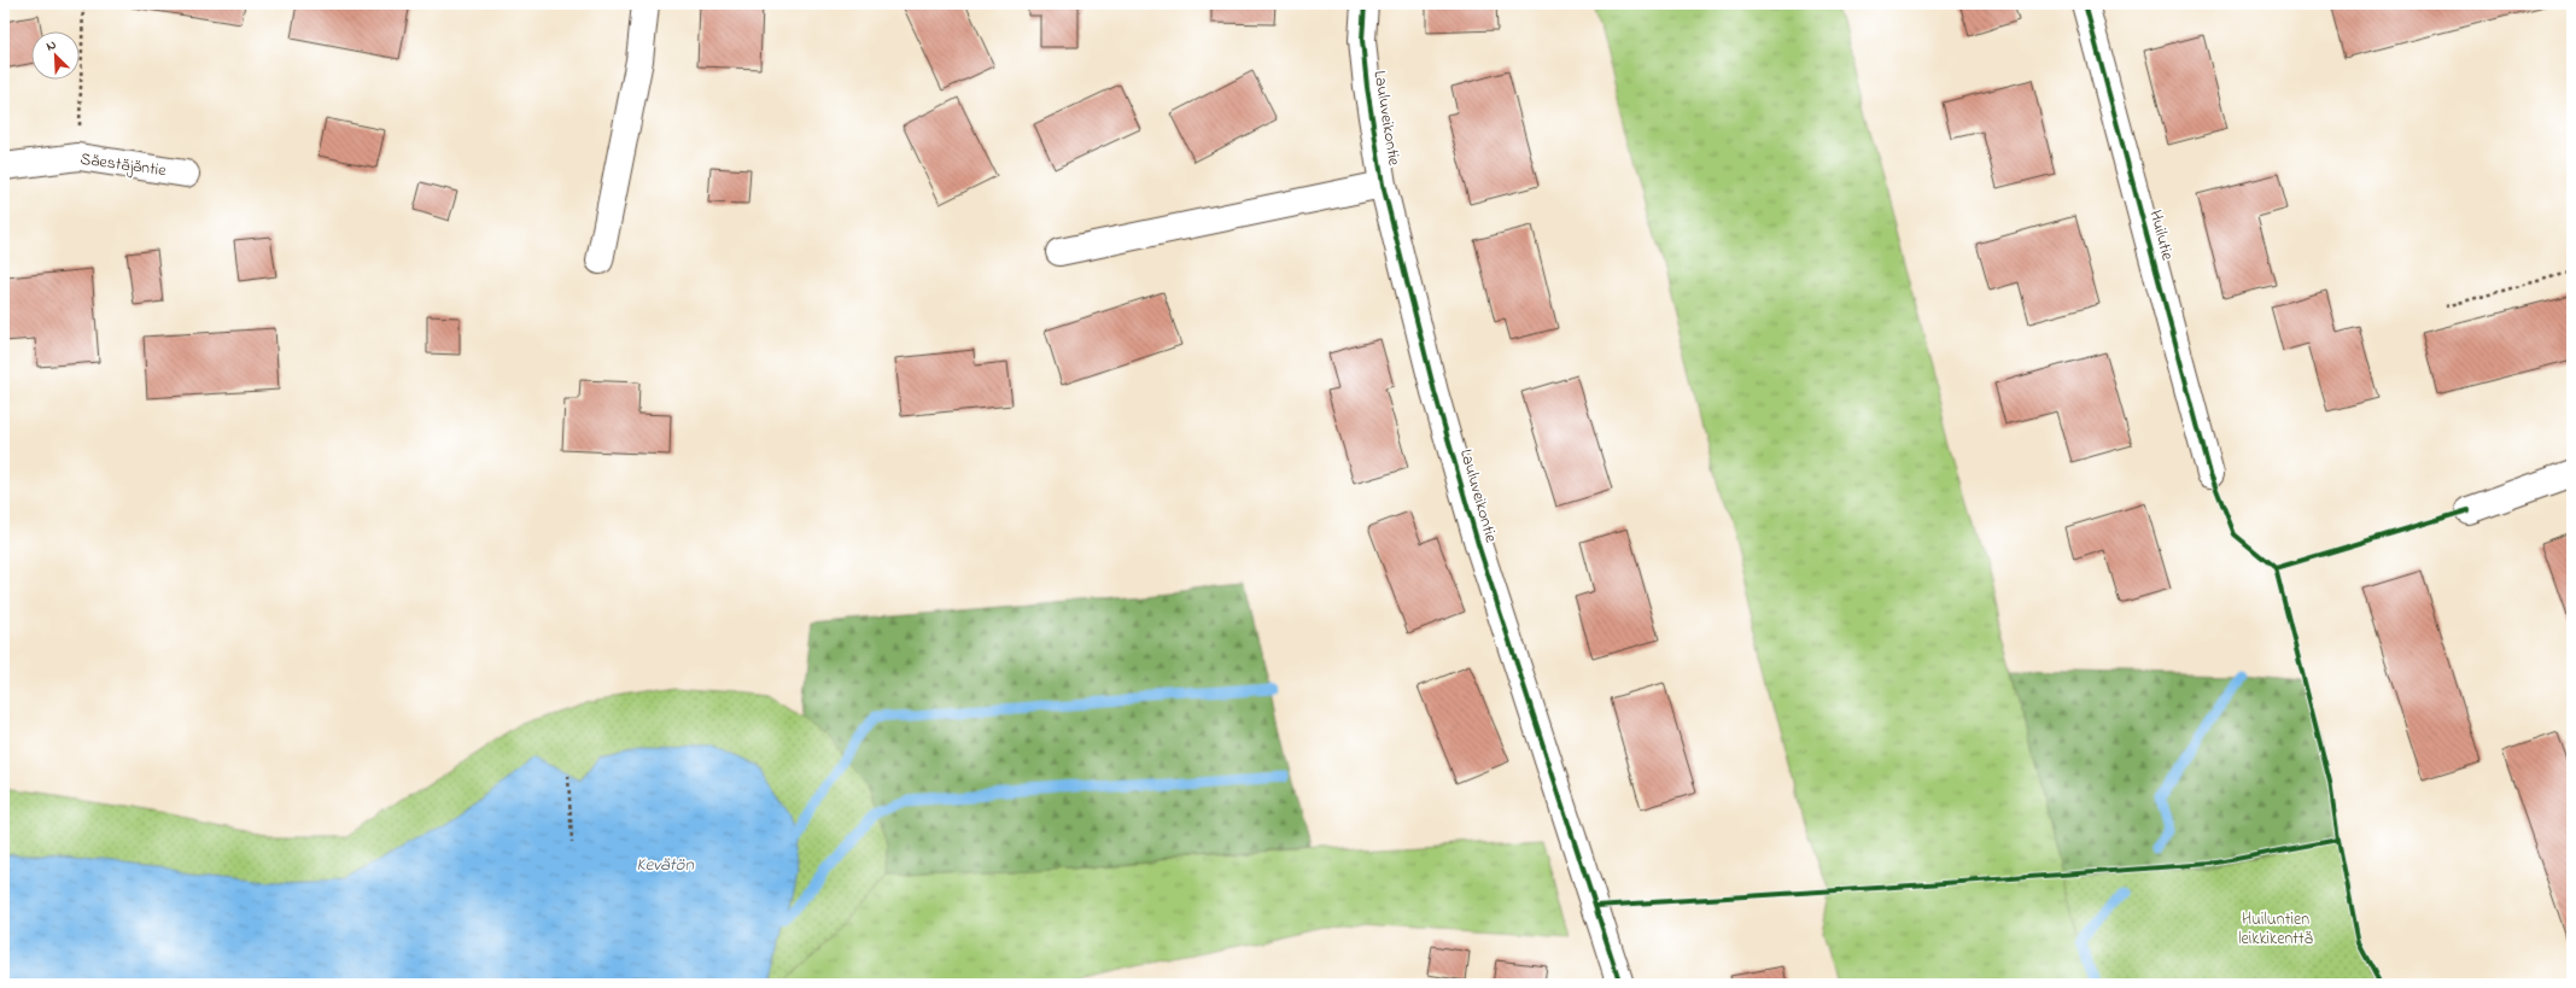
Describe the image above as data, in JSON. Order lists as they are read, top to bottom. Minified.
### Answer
{"streets":{"street":["Lauluveikontie","Säestäjäntie","Huilutie"]},"water":["Kevätön"],"parks":["Huiluntien leikkikenttä"],"north":"top left"}
